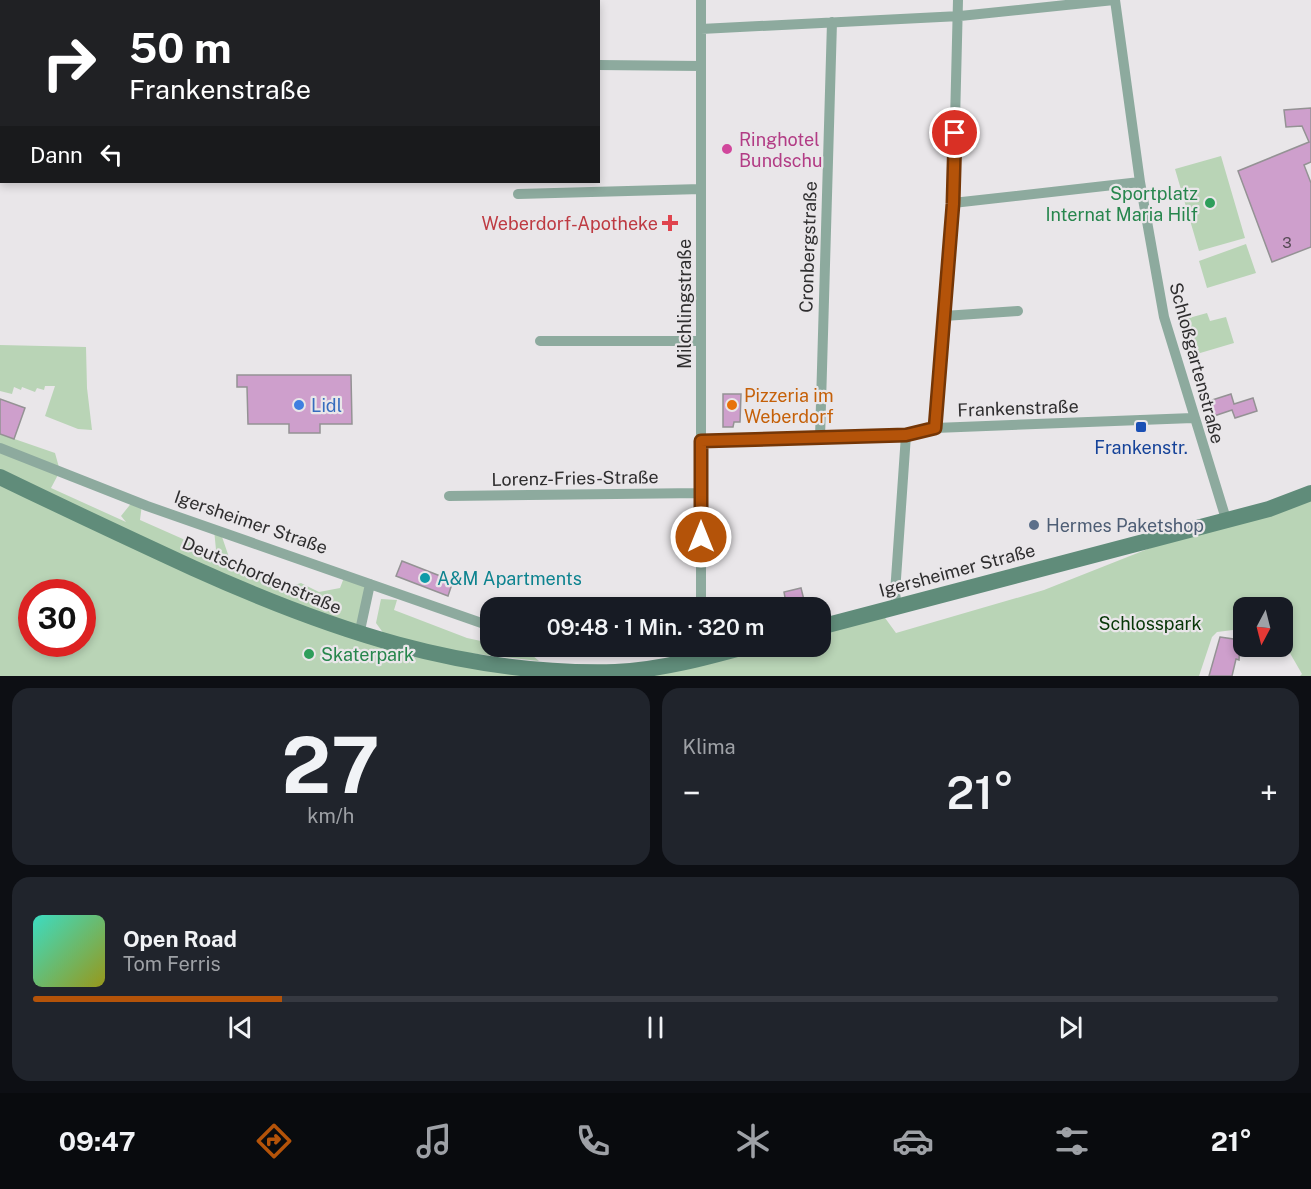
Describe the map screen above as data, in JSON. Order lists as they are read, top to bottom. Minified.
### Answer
{"streets":{"street":["Cronbergstraße","Milchlingstraße","Schloßgartenstraße","Frankenstraße","Lorenz-Fries-Straße","Igersheimer Straße","Deutschordenstraße"]},"crossings":[["Cronbergstraße","Frankenstraße"],["Milchlingstraße","Frankenstraße"],["Milchlingstraße","Lorenz-Fries-Straße"],["Schloßgartenstraße","Frankenstraße"],["Schloßgartenstraße","Igersheimer Straße"]],"parks":["Schlosspark"],"places":{"other":["Ringhotel Bundschu","Sportplatz Internat Maria Hilf","Lidl","Pizzeria im Weberdorf","Hermes Paketshop","A&M Apartments","Skaterpark"],"health":["Weberdorf-Apotheke"],"transit":["Frankenstr."]},"house_numbers":["3"],"north":"bottom","page":{"turn":["50 m","Frankenstraße"],"then":"Dann","limit":"30","trip":"09:48 · 1 Min. · 320 m","tile":[["27","km/h"],"Klima"],"heat":["−","21°","+"],"song":["Open Road","Tom Ferris"],"tabs":["09:47","21°"]}}
